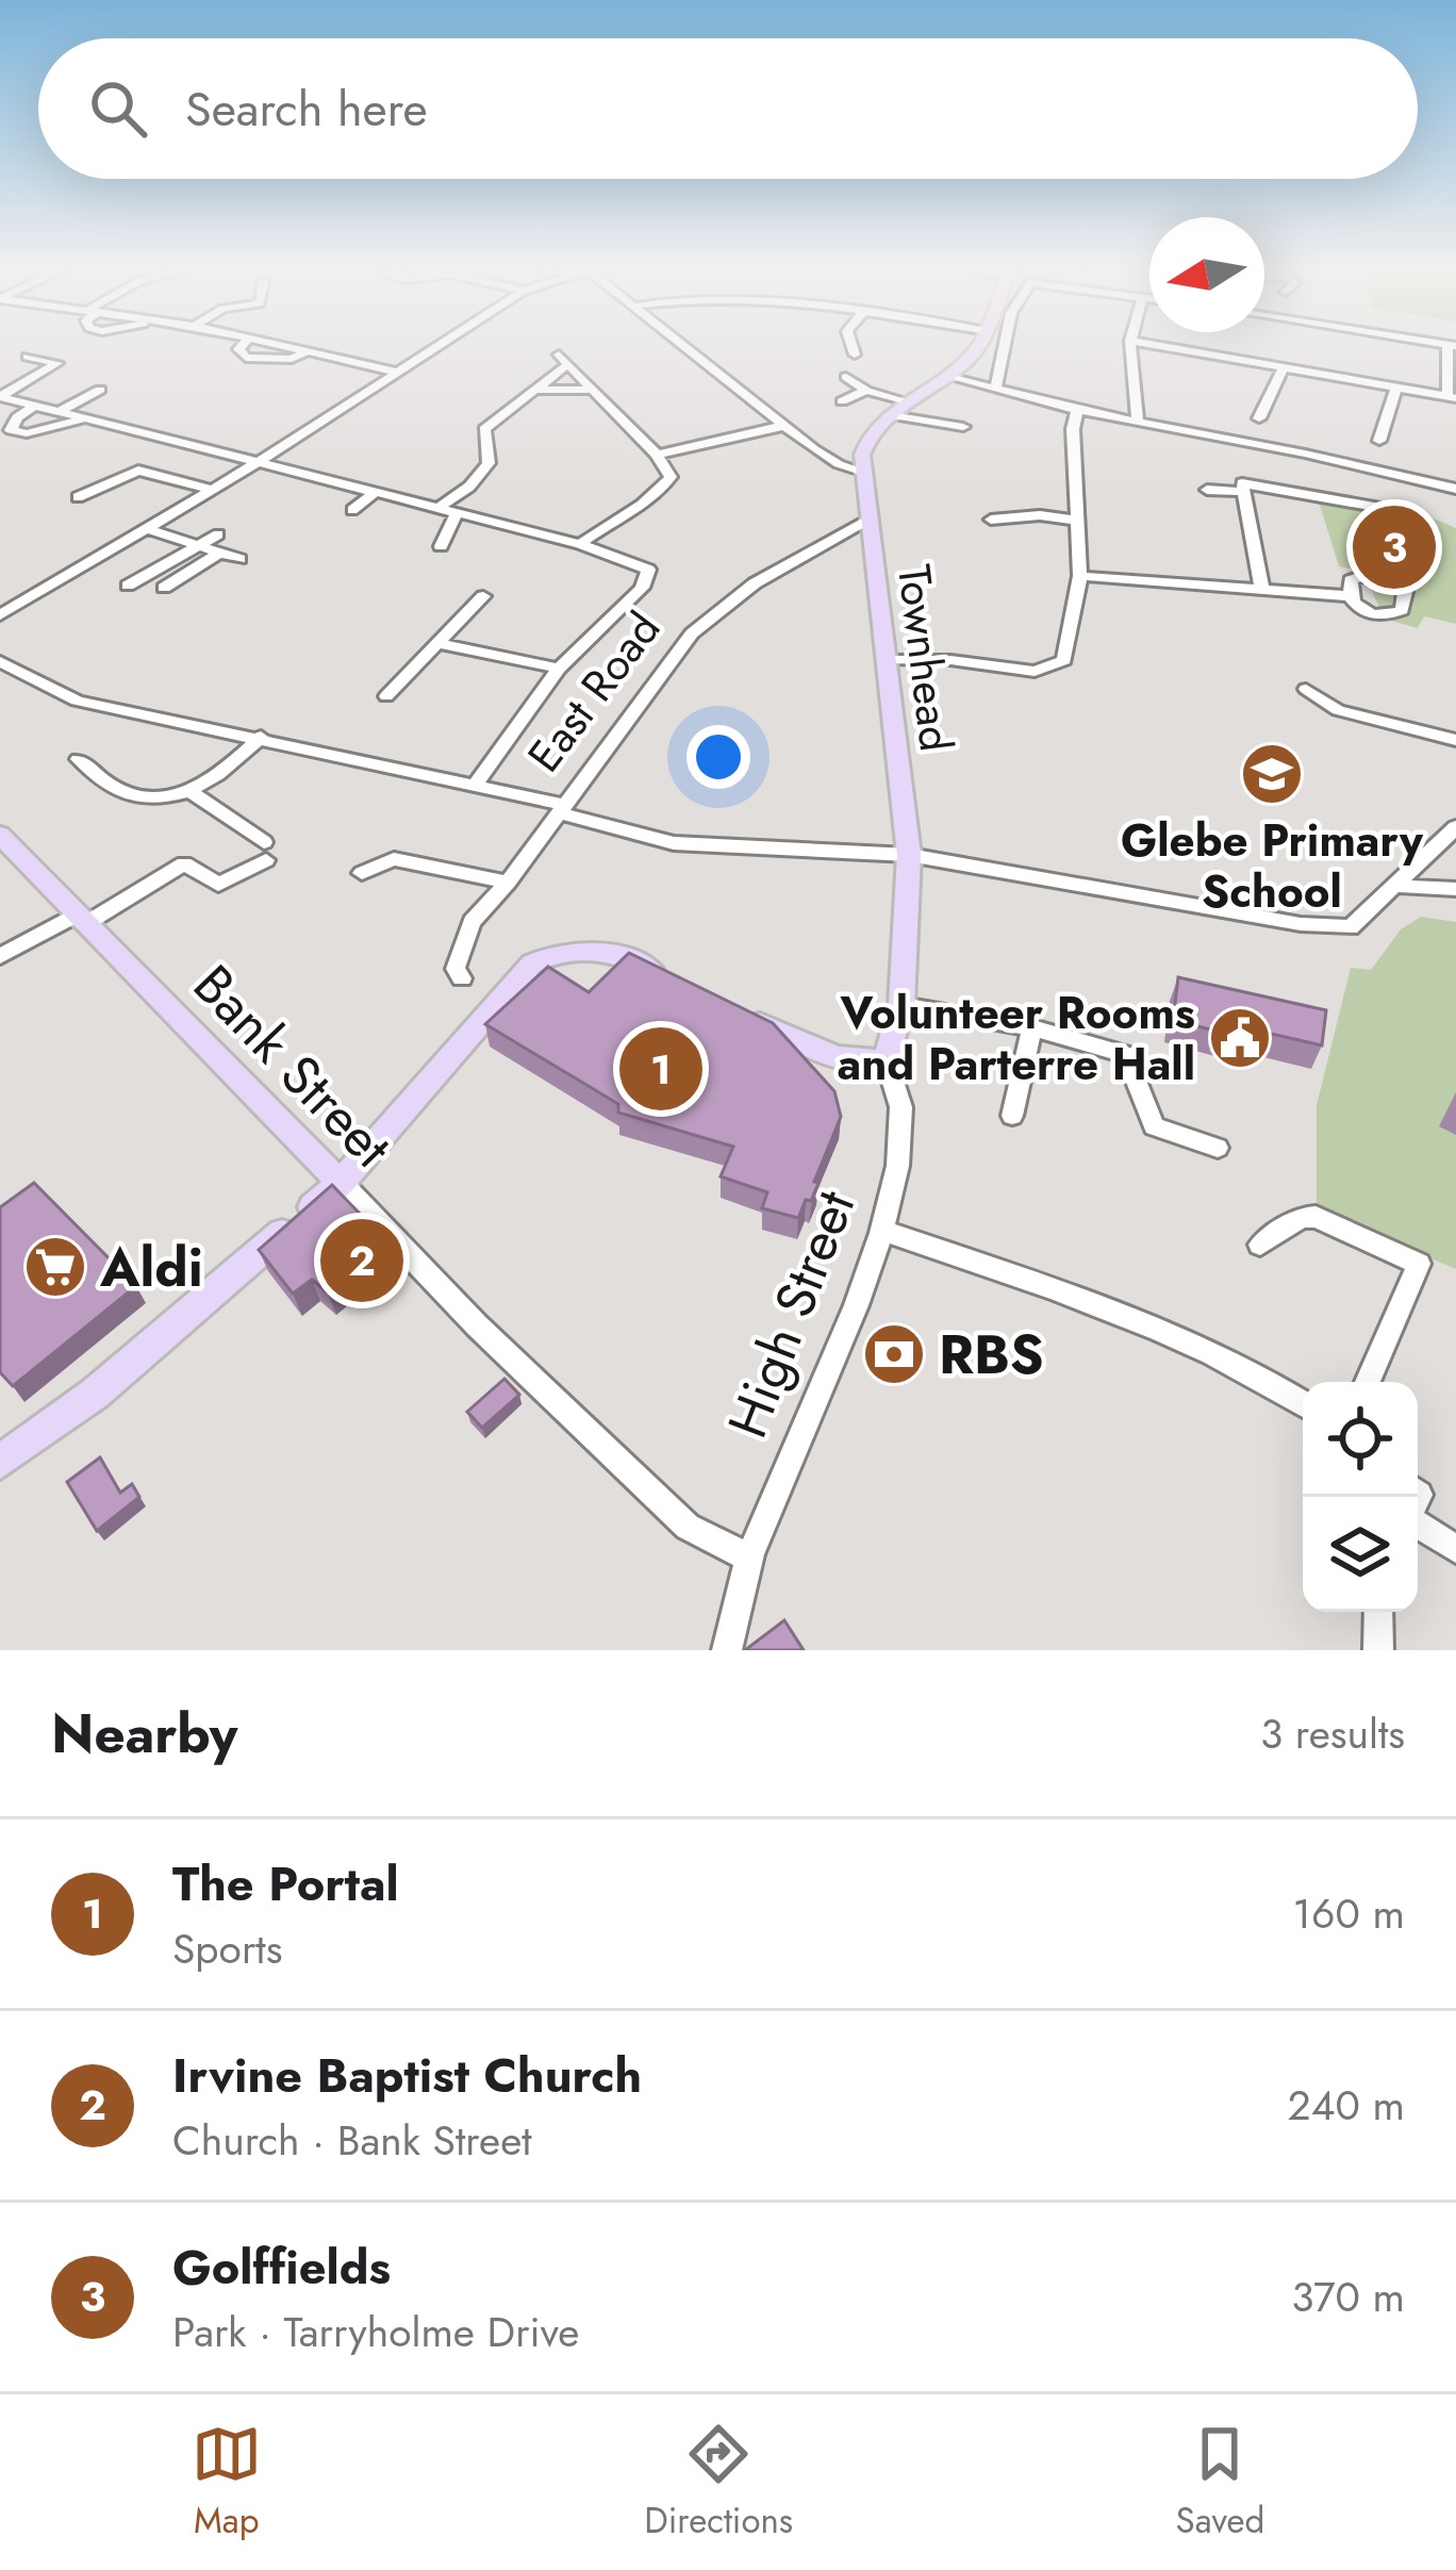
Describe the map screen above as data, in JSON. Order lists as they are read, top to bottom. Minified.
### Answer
{"streets":{"main road":["Townhead","Bank Street","High Street"],"street":["East Road"]},"crossings":[["Townhead","East Road"],["Townhead","High Street"],["Bank Street","High Street"]],"places":{"school or university":["Glebe Primary School"],"public building":["Volunteer Rooms and Parterre Hall"],"supermarket":["Aldi"],"bank":["RBS"]},"north":"left","page":{"search":"Search here","pins":["3","1","2"],"heading":["Nearby","3 results"],"list":[{"mark":"1","name":"The Portal","note":"Sports","value":"160 m"},{"mark":"2","name":"Irvine Baptist Church","note":"Church · Bank Street","value":"240 m"},{"mark":"3","name":"Golffields","note":"Park · Tarryholme Drive","value":"370 m"}],"nav":["Map","Directions","Saved"]}}
